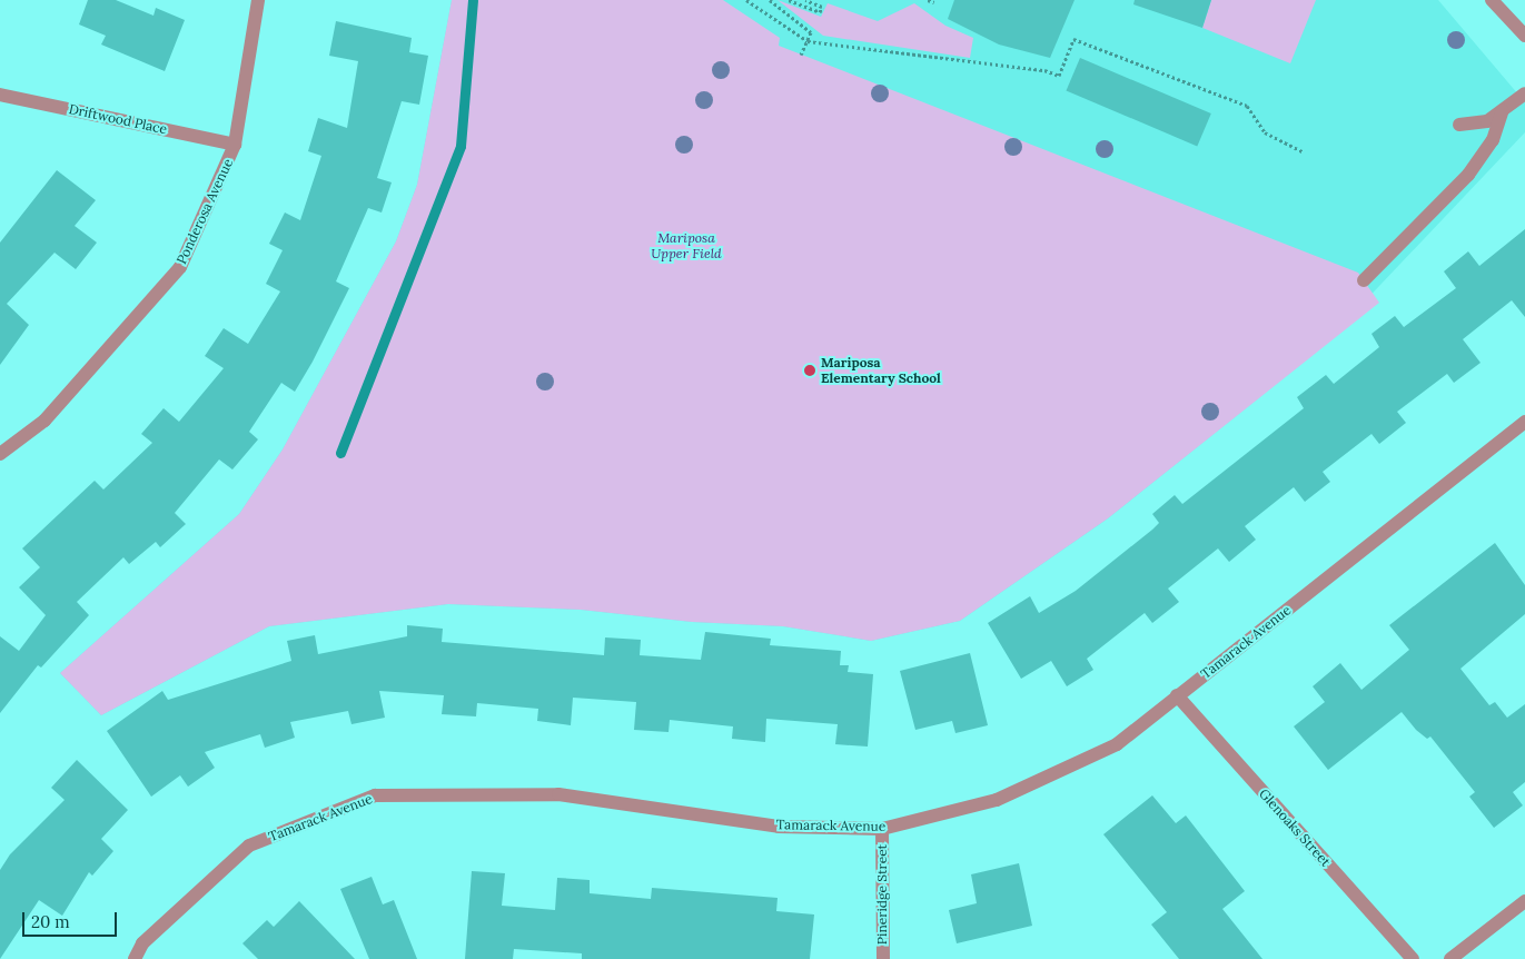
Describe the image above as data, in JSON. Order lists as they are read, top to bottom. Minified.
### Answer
{"streets":{"street":["Driftwood Place","Ponderosa Avenue","Tamarack Avenue","Glenoaks Street","Pineridge Street"]},"crossings":[["Driftwood Place","Ponderosa Avenue"],["Tamarack Avenue","Glenoaks Street"],["Tamarack Avenue","Pineridge Street"]],"parks":["Mariposa Upper Field"],"places":["Mariposa Elementary School"],"scale_bar":"20 m"}
